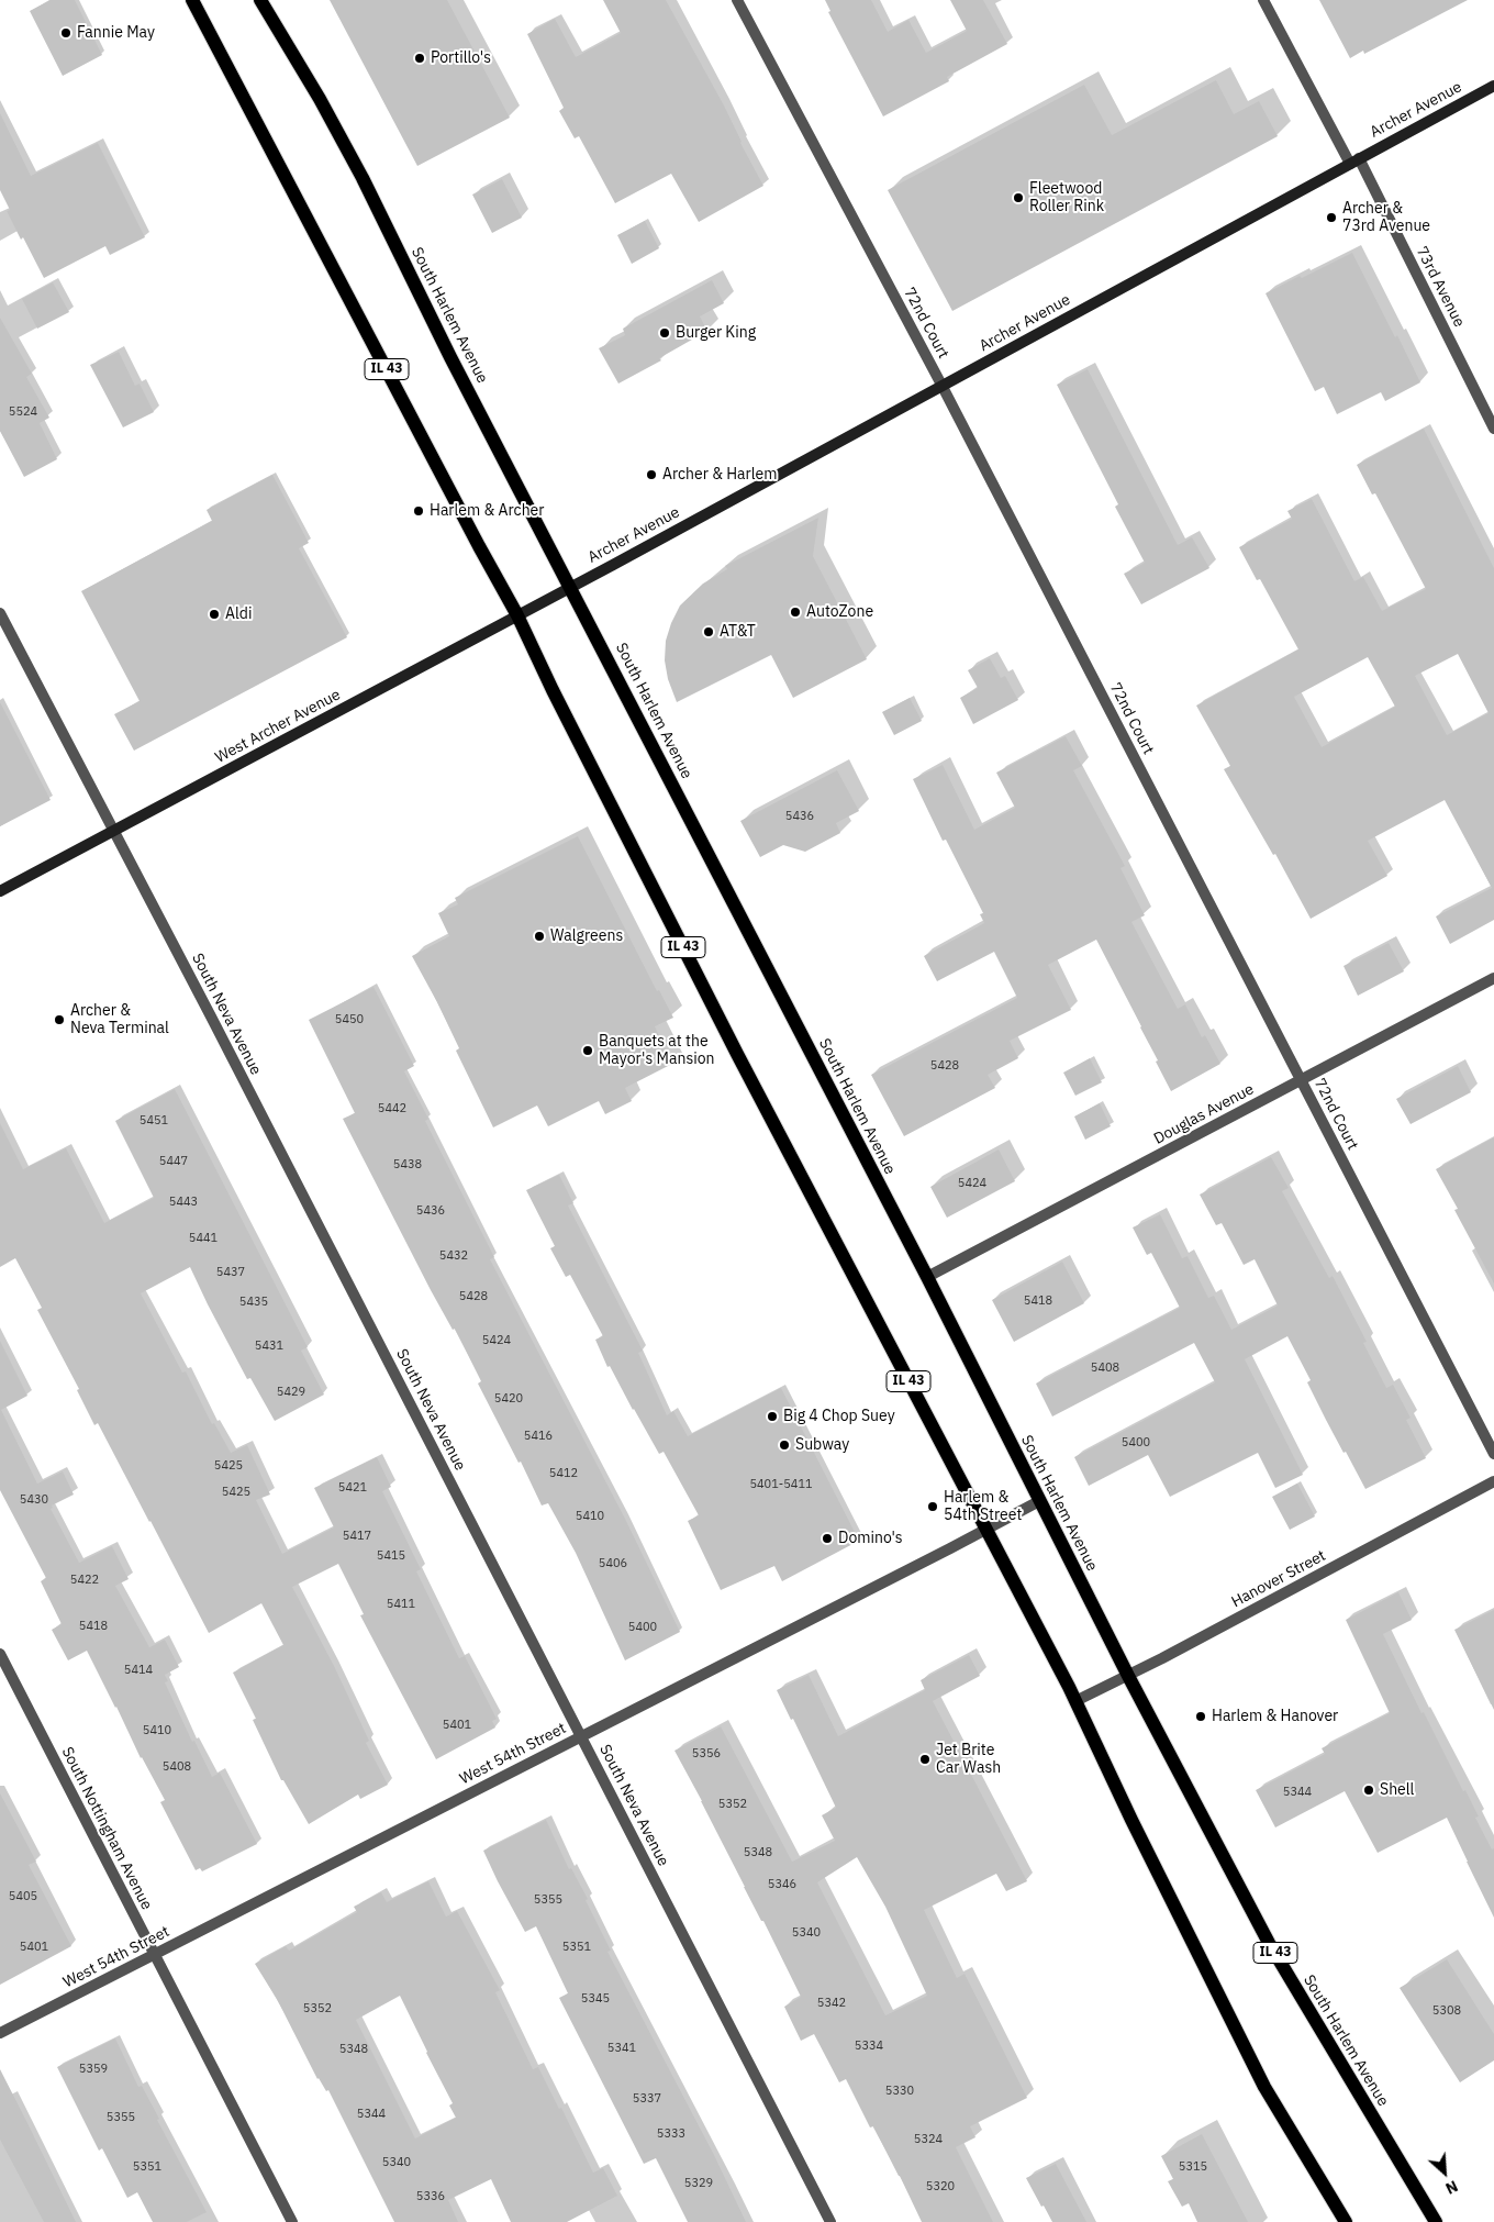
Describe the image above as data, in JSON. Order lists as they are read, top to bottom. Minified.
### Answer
{"streets":{"main road":["Archer Avenue","South Harlem Avenue","IL 43","West Archer Avenue"],"street":["73rd Avenue","72nd Court","South Neva Avenue","Douglas Avenue","Hanover Street","West 54th Street","South Nottingham Avenue"]},"crossings":[["Archer Avenue","73rd Avenue"],["Archer Avenue","South Harlem Avenue"],["Archer Avenue","72nd Court"],["Archer Avenue","West Archer Avenue"],["South Harlem Avenue","West Archer Avenue"],["South Harlem Avenue","Douglas Avenue"],["South Harlem Avenue","Hanover Street"],["South Harlem Avenue","West 54th Street"],["72nd Court","Douglas Avenue"],["IL 43","West Archer Avenue"],["IL 43","Hanover Street"],["IL 43","West 54th Street"],["West Archer Avenue","South Neva Avenue"],["South Neva Avenue","West 54th Street"],["West 54th Street","South Nottingham Avenue"]],"places":["Fannie May","Portillo's","Fleetwood Roller Rink","Archer & 73rd Avenue","Burger King","Archer & Harlem","Harlem & Archer","AutoZone","Aldi","AT&T","Walgreens","Archer & Neva Terminal","Banquets at the Mayor's Mansion","Big 4 Chop Suey","Subway","Harlem & 54th Street","Domino's","Harlem & Hanover","Jet Brite Car Wash","Shell"],"house_numbers":["5524","5436","5450","5428","5442","5451","5447","5438","5424","5443","5436","5441","5432","5437","5428","5418","5435","5424","5431","5408","5429","5420","5416","5400","5425","5412","5401-5411","5421","5425","5430","5410","5417","5415","5406","5422","5411","5418","5400","5414","5401","5410","5356","5408","5344","5352","5348","5346","5405","5355","5340","5401","5351","5345","5342","5352","5308","5334","5341","5348","5359","5330","5337","5344","5355","5333","5324","5340","5351","5315","5329","5320","5336"],"north":"bottom right"}
